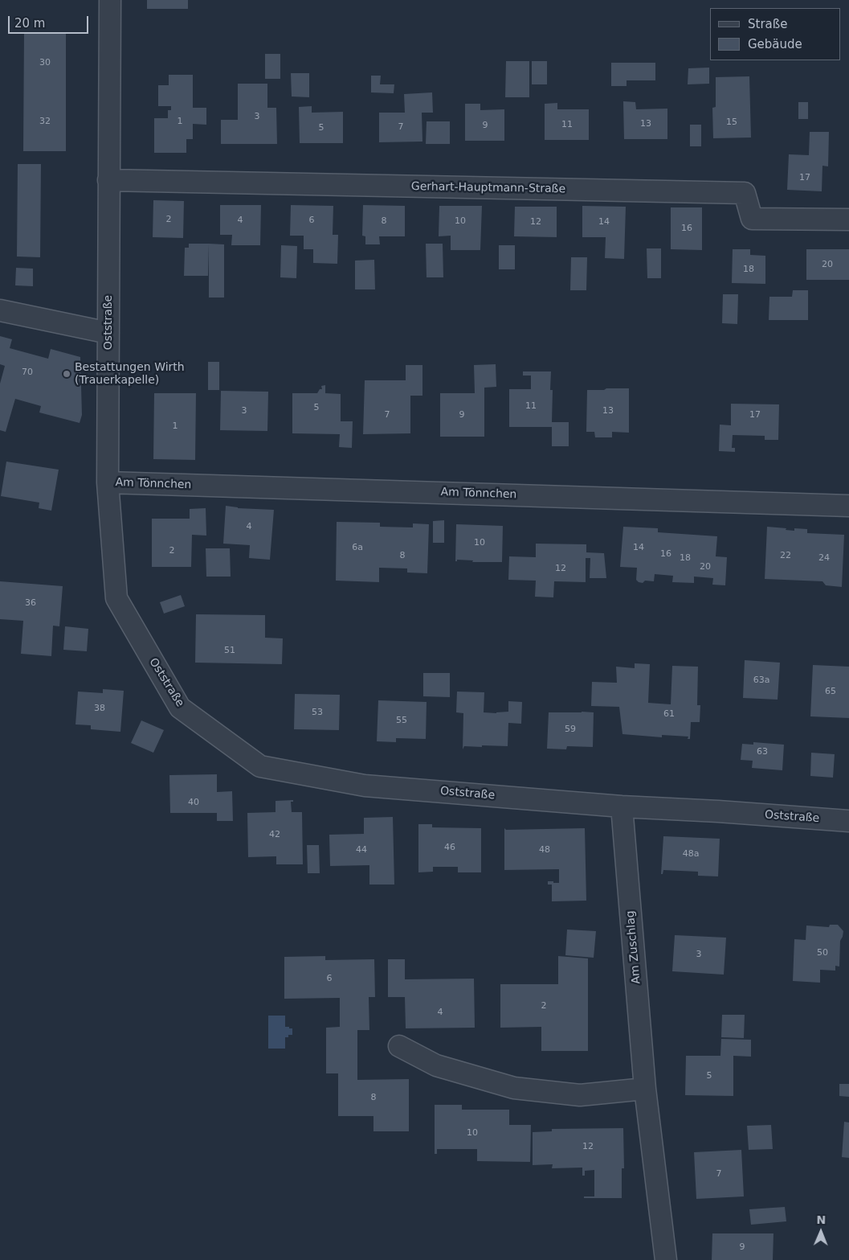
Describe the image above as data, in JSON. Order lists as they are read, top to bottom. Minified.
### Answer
{"streets":{"street":["Gerhart-Hauptmann-Straße","Oststraße","Am Tönnchen","Am Zuschlag"]},"crossings":[["Gerhart-Hauptmann-Straße","Oststraße"],["Oststraße","Am Tönnchen"],["Oststraße","Am Zuschlag"]],"places":["Bestattungen Wirth (Trauerkapelle)"],"house_numbers":["30","3","32","1","15","13","11","9","7","5","17","2","4","6","8","10","12","14","16","20","18","70","11","5","3","13","7","9","17","1","4","10","6a","14","2","16","8","22","18","24","20","12","36","51","63a","65","38","53","61","55","59","63","40","42","46","44","48","48a","50","3","6","2","4","5","8","10","12","7","9"],"legend":["Straße","Gebäude"],"scale_bar":"20 m","north":"top"}
